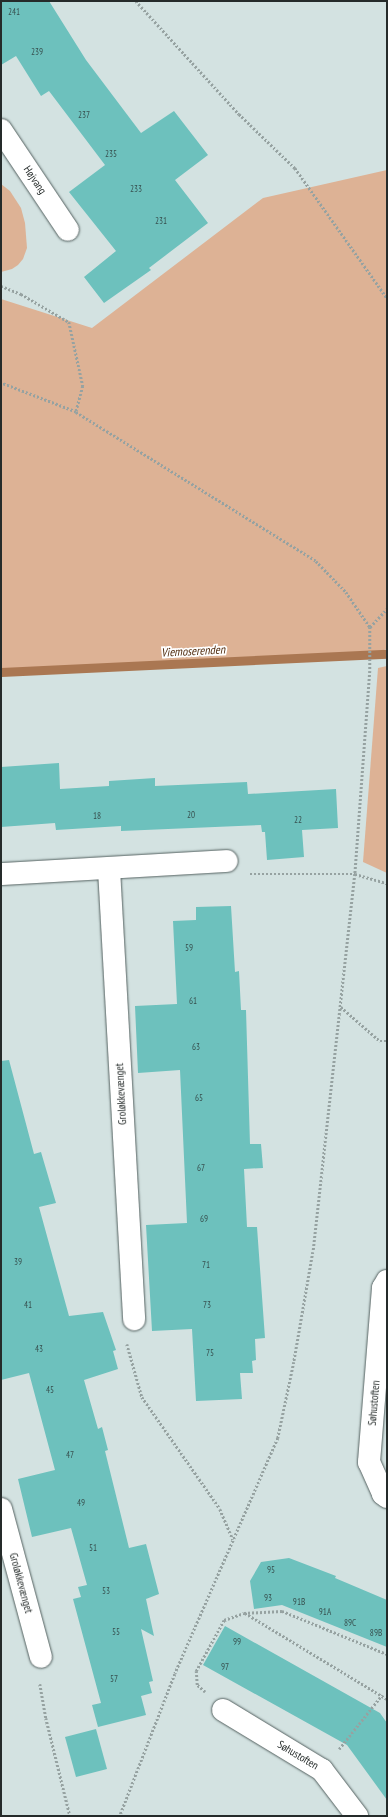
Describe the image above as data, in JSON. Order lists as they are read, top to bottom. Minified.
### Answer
{"streets":{"street":["Højvang","Groløkkevænget","Søhustoften"]},"water":["Viemoserenden"],"house_numbers":["241","239","237","235","233","231","20","18","22","59","61","63","65","67","69","39","71","41","73","43","75","45","47","49","51","95","53","93","91B","91A","89C","55","89B","99","97","57"]}
